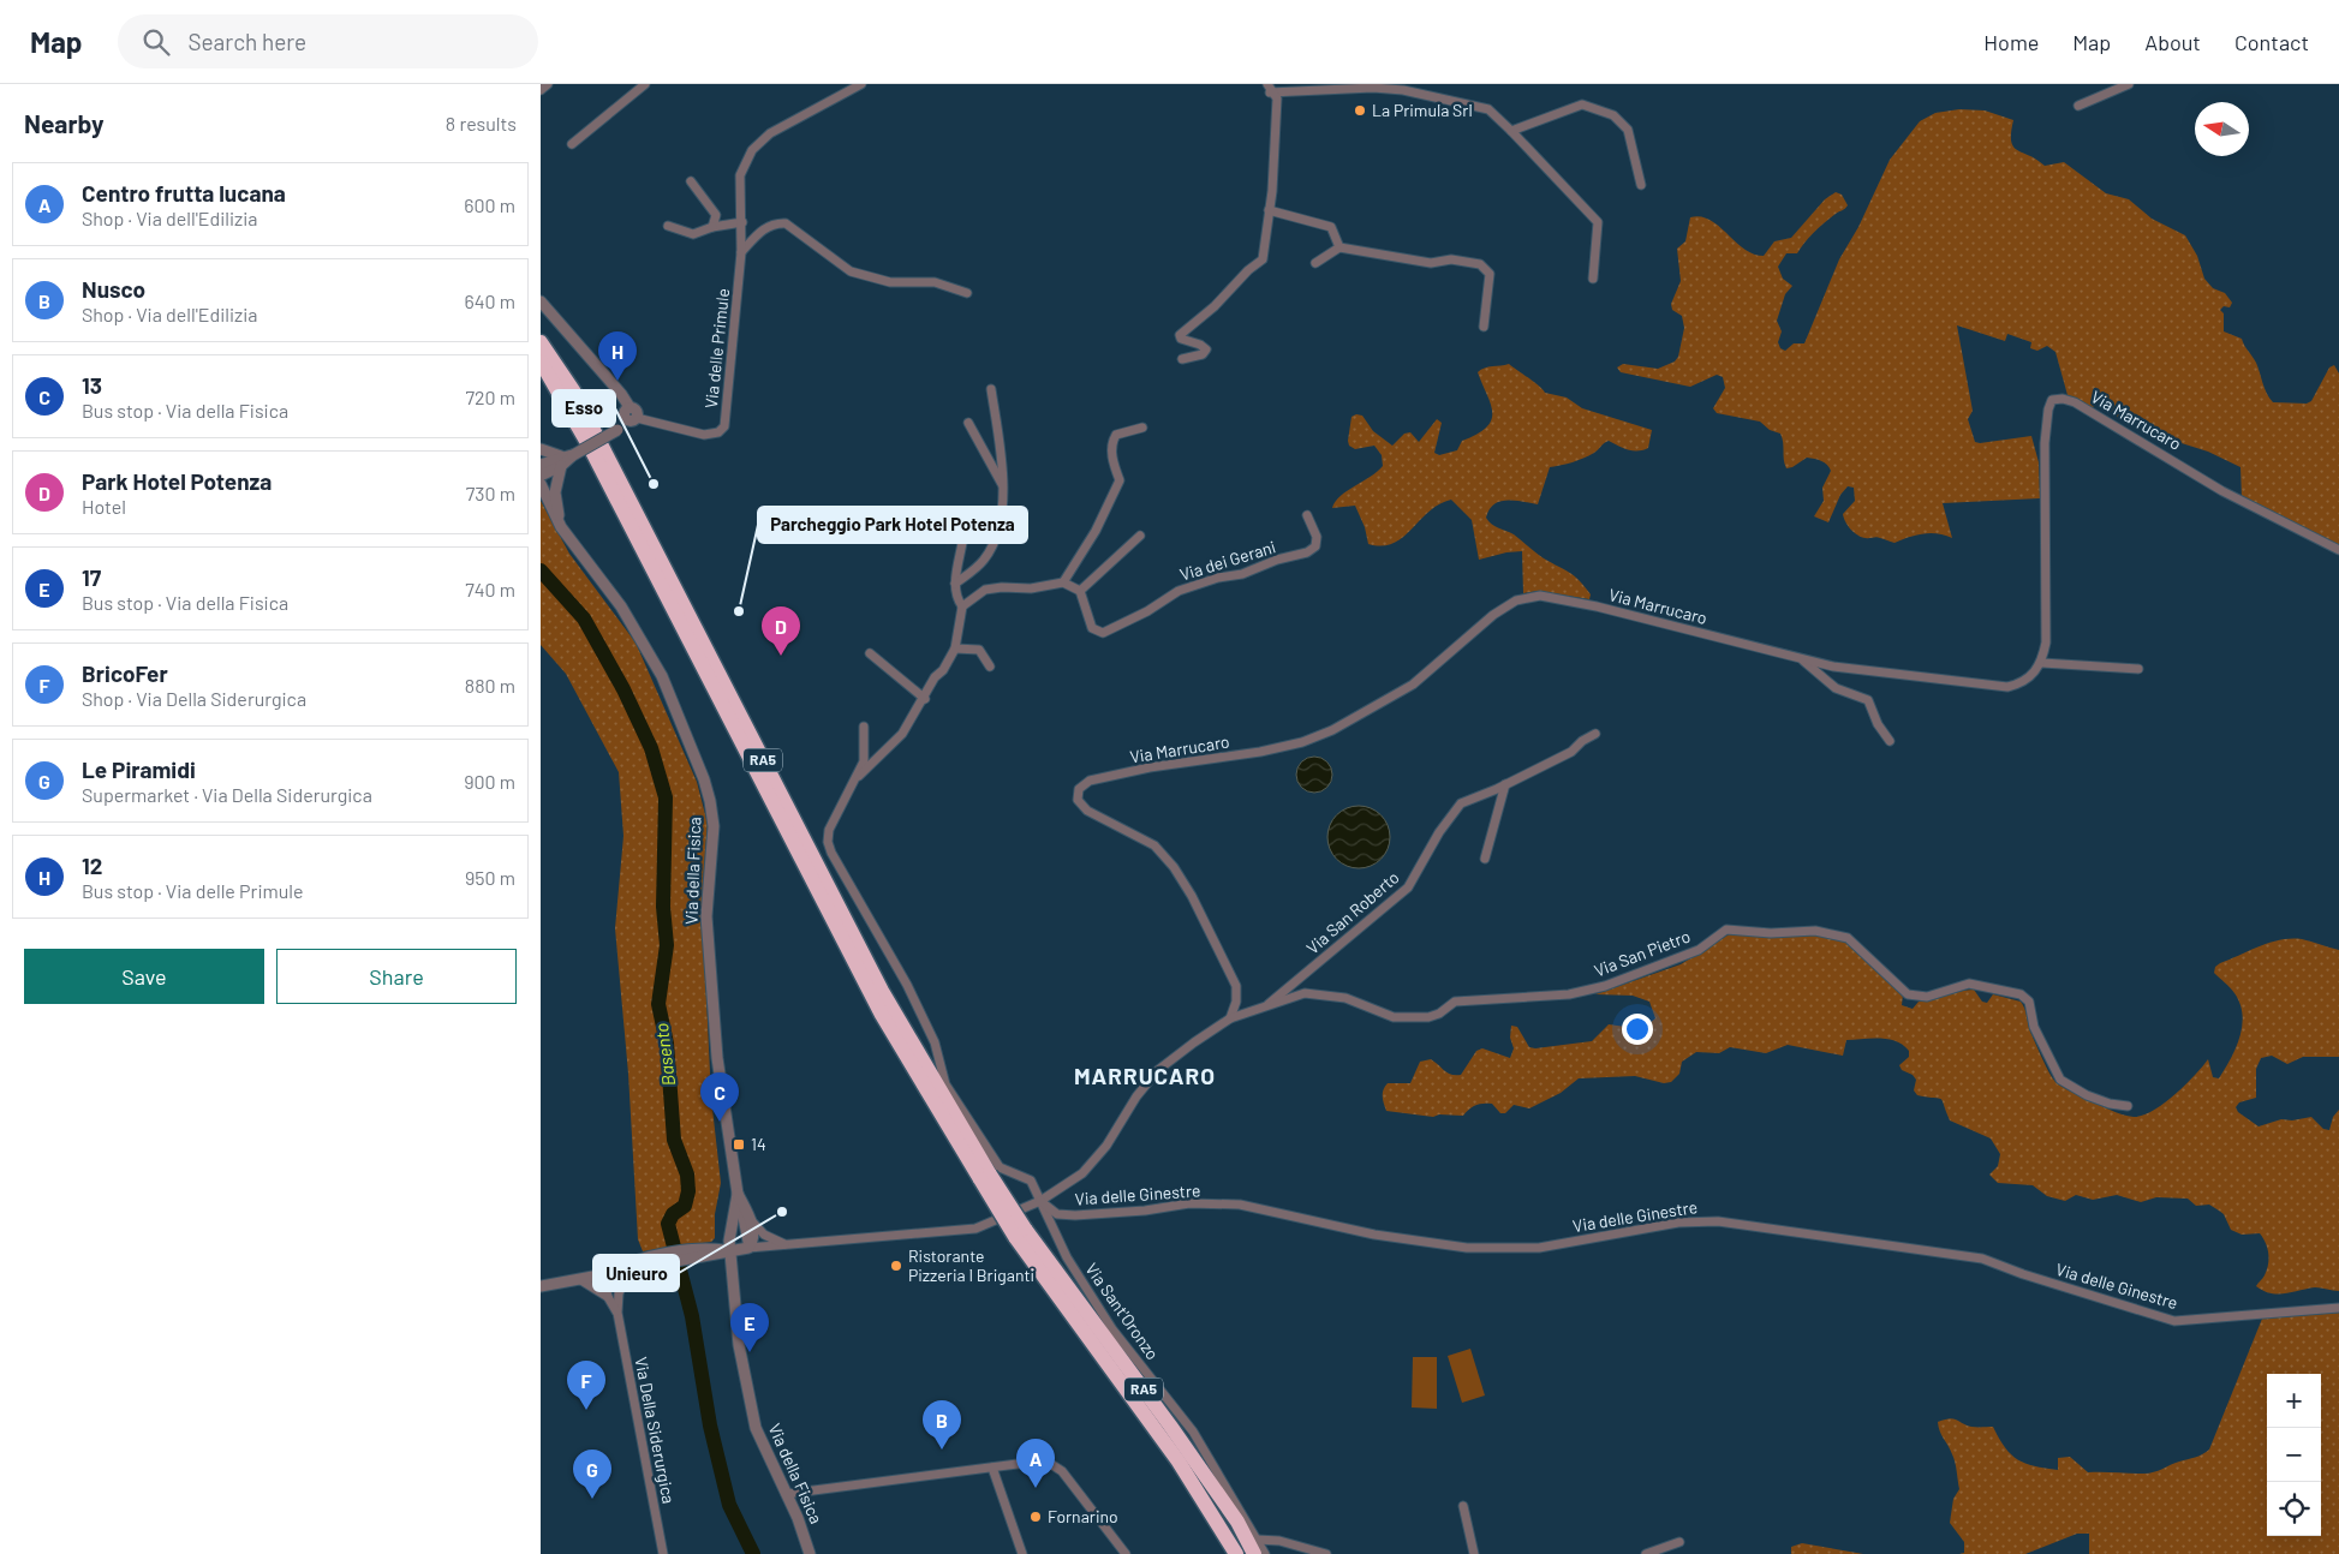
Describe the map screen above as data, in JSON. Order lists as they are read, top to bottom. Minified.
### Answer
{"streets":{"highway":["RA5"],"street":["Via delle Primule","Via Marrucaro","Via dei Gerani","Via della Fisica","Via San Roberto","Via San Pietro","Via delle Ginestre","Via Sant'Oronzo","Via Della Siderurgica"]},"crossings":[["Via Marrucaro","Via San Pietro"],["RA5","Via Sant'Oronzo"],["Via San Roberto","Via San Pietro"],["Via delle Ginestre","Via Sant'Oronzo"]],"districts":["MARRUCARO"],"water":["Basento"],"places":{"other":["La Primula Srl","Esso","Parcheggio Park Hotel Potenza","Unieuro","Ristorante Pizzeria I Briganti","Fornarino"],"transit":["14"]},"north":"left","page":{"header":"Map","search":"Search here","nav":["Home","Map","About","Contact"],"heading":["Nearby","8 results"],"list":[{"mark":"A","name":"Centro frutta lucana","note":"Shop · Via dell'Edilizia","value":"600 m"},{"mark":"B","name":"Nusco","note":"Shop · Via dell'Edilizia","value":"640 m"},{"mark":"C","name":"13","note":"Bus stop · Via della Fisica","value":"720 m"},{"mark":"D","name":"Park Hotel Potenza","note":"Hotel","value":"730 m"},{"mark":"E","name":"17","note":"Bus stop · Via della Fisica","value":"740 m"},{"mark":"F","name":"BricoFer","note":"Shop · Via Della Siderurgica","value":"880 m"},{"mark":"G","name":"Le Piramidi","note":"Supermarket · Via Della Siderurgica","value":"900 m"},{"mark":"H","name":"12","note":"Bus stop · Via delle Primule","value":"950 m"}],"pins":["H","D","C","E","F","B","A","G"],"buttons":["Save","Share"],"map_buttons":["+","−"]}}
